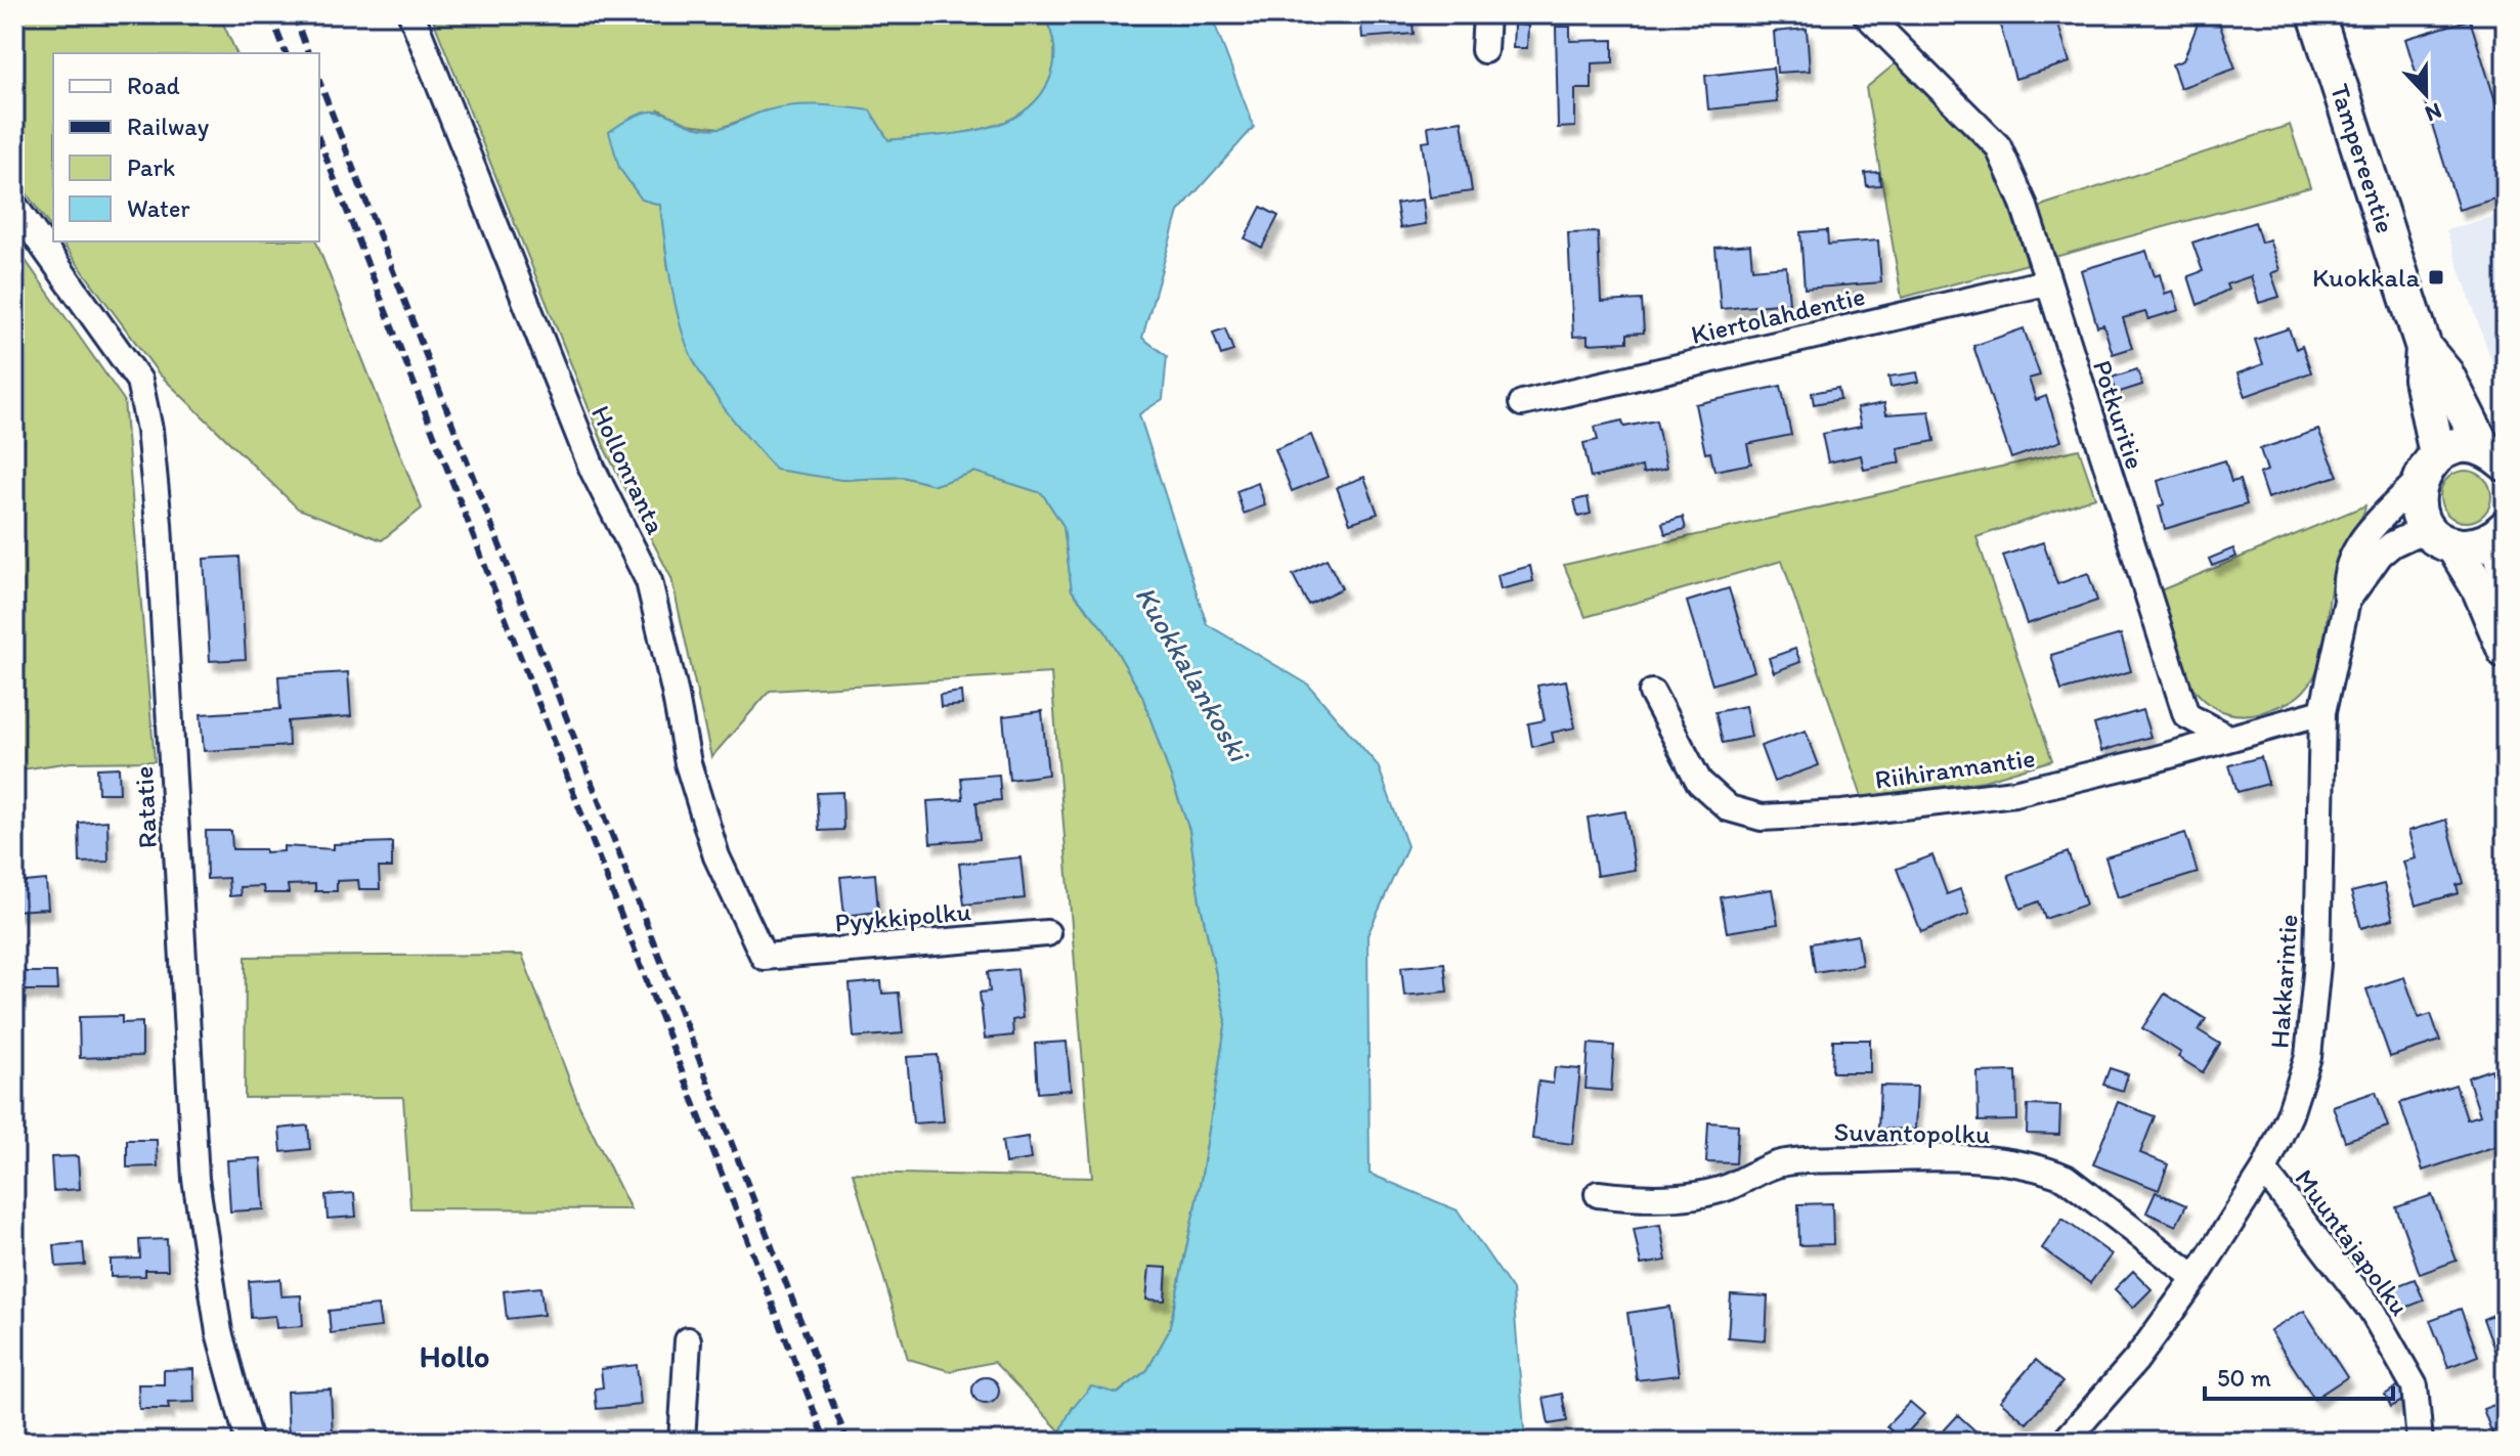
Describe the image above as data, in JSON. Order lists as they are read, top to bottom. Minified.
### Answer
{"streets":{"main road":["Tampereentie"],"street":["Kiertolahdentie","Potkuritie","Hollonranta","Riihirannantie","Ratatie","Pyykkipolku","Hakkarintie","Suvantopolku","Muuntajapolku"]},"crossings":[["Tampereentie","Hakkarintie"],["Kiertolahdentie","Potkuritie"],["Potkuritie","Riihirannantie"],["Hollonranta","Pyykkipolku"],["Riihirannantie","Hakkarintie"],["Hakkarintie","Suvantopolku"],["Hakkarintie","Muuntajapolku"]],"districts":["Hollo"],"water":["Kuokkalankoski"],"places":{"transit":["Kuokkala"]},"legend":["Road","Railway","Park","Water"],"scale_bar":"50 m","north":"bottom"}
